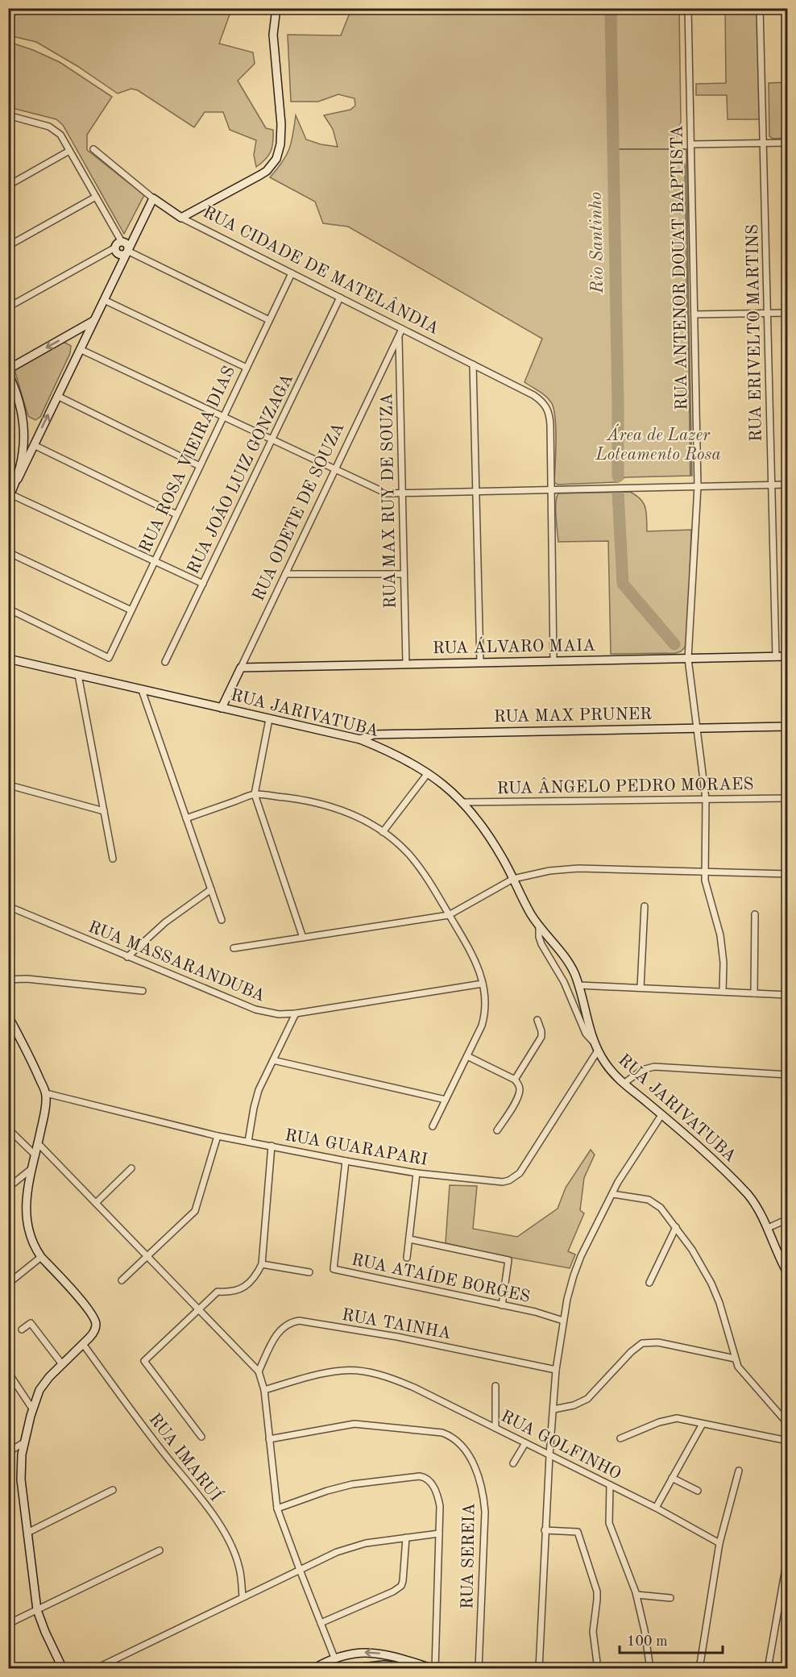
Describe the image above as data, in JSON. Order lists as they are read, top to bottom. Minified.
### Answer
{"streets":{"street":["RUA ANTENOR DOUAT BAPTISTA","RUA CIDADE DE MATELÂNDIA","RUA ERIVELTO MARTINS","RUA ROSA VIEIRA DIAS","RUA JOÃO LUIZ GONZAGA","RUA MAX RUY DE SOUZA","RUA ODETE DE SOUZA","RUA ÁLVARO MAIA","RUA JARIVATUBA","RUA MAX PRUNER","RUA ÂNGELO PEDRO MORAES","RUA MASSARANDUBA","RUA GUARAPARI","RUA ATAÍDE BORGES","RUA TAINHA","RUA GOLFINHO","RUA IMARUÍ","RUA SEREIA"]},"crossings":[["RUA ANTENOR DOUAT BAPTISTA","RUA ÁLVARO MAIA"],["RUA ANTENOR DOUAT BAPTISTA","RUA MAX PRUNER"],["RUA ANTENOR DOUAT BAPTISTA","RUA ÂNGELO PEDRO MORAES"],["RUA CIDADE DE MATELÂNDIA","RUA ROSA VIEIRA DIAS"],["RUA CIDADE DE MATELÂNDIA","RUA JOÃO LUIZ GONZAGA"],["RUA CIDADE DE MATELÂNDIA","RUA ODETE DE SOUZA"],["RUA ERIVELTO MARTINS","RUA ÁLVARO MAIA"],["RUA MAX RUY DE SOUZA","RUA ODETE DE SOUZA"],["RUA MAX RUY DE SOUZA","RUA ÁLVARO MAIA"],["RUA ODETE DE SOUZA","RUA ÁLVARO MAIA"],["RUA ODETE DE SOUZA","RUA JARIVATUBA"],["RUA JARIVATUBA","RUA MAX PRUNER"],["RUA JARIVATUBA","RUA ÂNGELO PEDRO MORAES"],["RUA JARIVATUBA","RUA GUARAPARI"],["RUA GUARAPARI","RUA ATAÍDE BORGES"]],"water":["Rio Santinho"],"parks":["Área de Lazer Loteamento Rosa"],"scale_bar":"100 m"}
